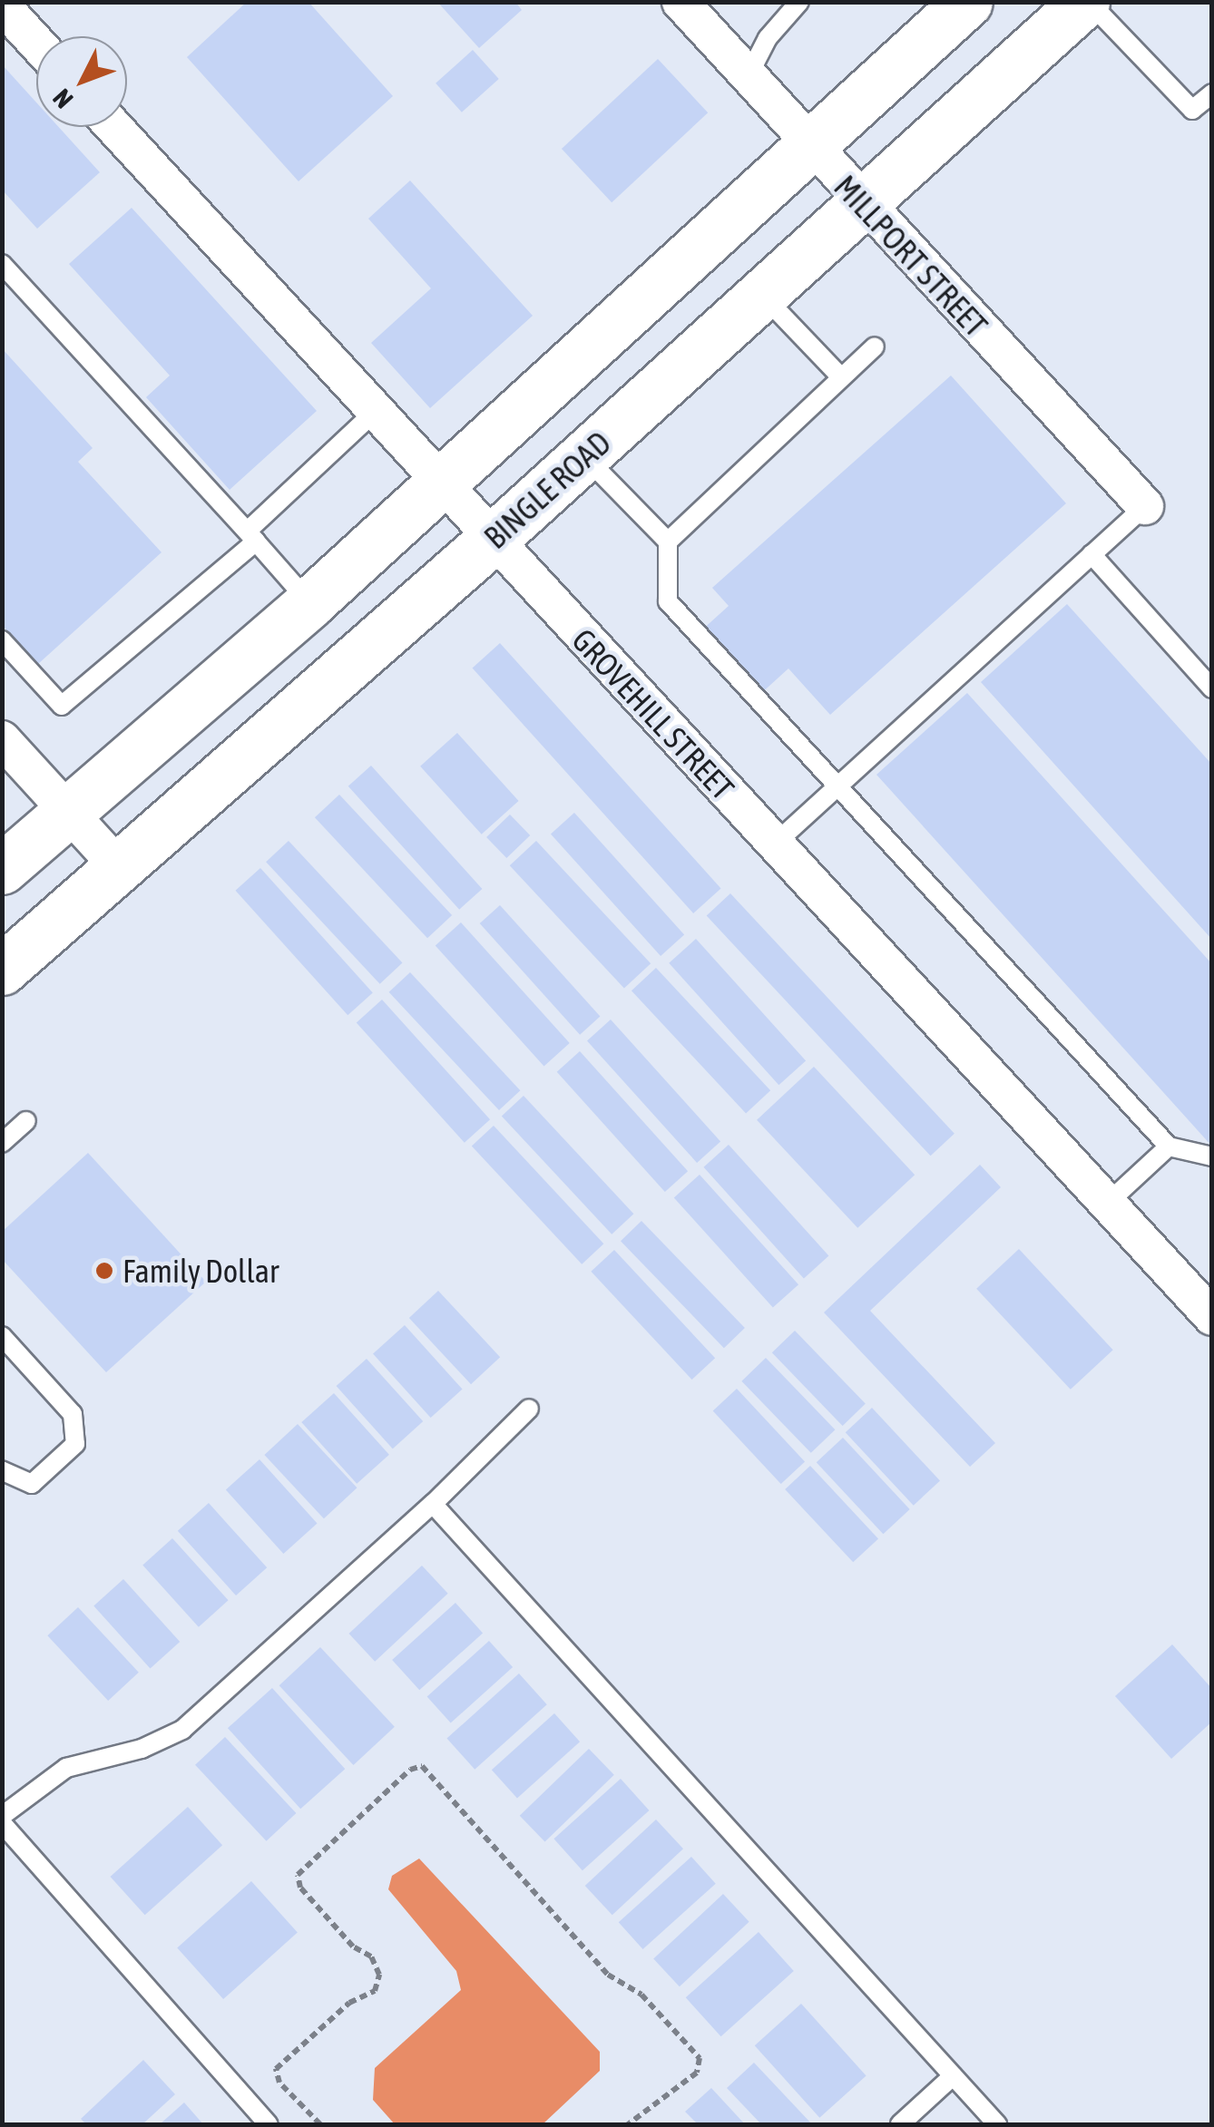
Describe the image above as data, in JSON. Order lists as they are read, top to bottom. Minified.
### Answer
{"streets":{"main road":["BINGLE ROAD"],"street":["MILLPORT STREET","GROVEHILL STREET"]},"crossings":[["MILLPORT STREET","BINGLE ROAD"],["BINGLE ROAD","GROVEHILL STREET"]],"places":["Family Dollar"],"north":"bottom left"}
